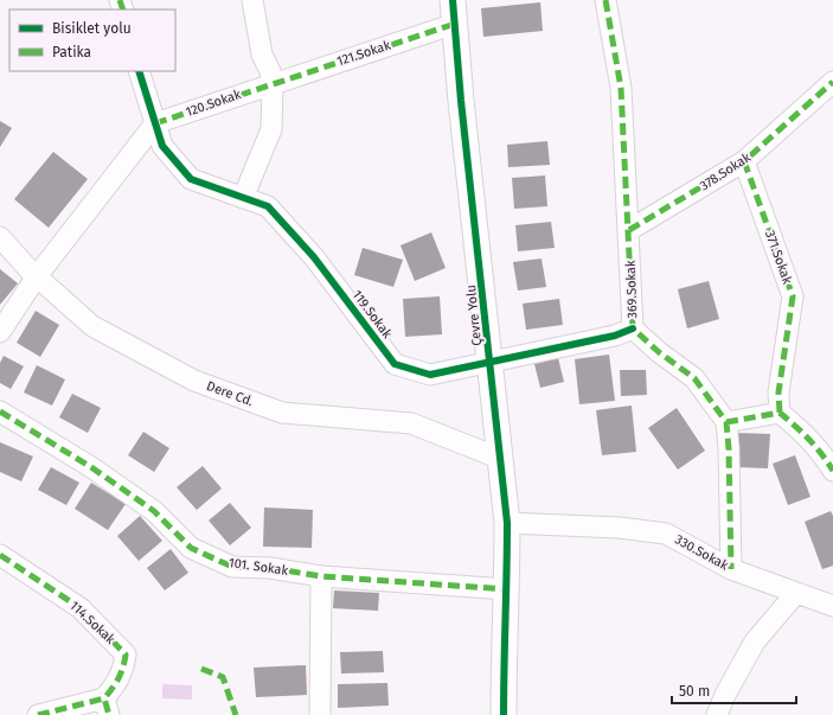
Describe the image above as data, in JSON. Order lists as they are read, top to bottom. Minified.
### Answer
{"streets":{"street":["121.Sokak","120.Sokak","378.Sokak","371.Sokak","369.Sokak","119.Sokak","Çevre Yolu","Dere Cd.","330.Sokak","101. Sokak","114.Sokak"]},"crossings":[["121.Sokak","120.Sokak"],["121.Sokak","Çevre Yolu"],["120.Sokak","119.Sokak"],["378.Sokak","371.Sokak"],["378.Sokak","369.Sokak"],["369.Sokak","119.Sokak"],["119.Sokak","Çevre Yolu"],["Çevre Yolu","Dere Cd."],["Çevre Yolu","330.Sokak"],["Çevre Yolu","101. Sokak"]],"legend":["Bisiklet yolu","Patika"],"scale_bar":"50 m"}
